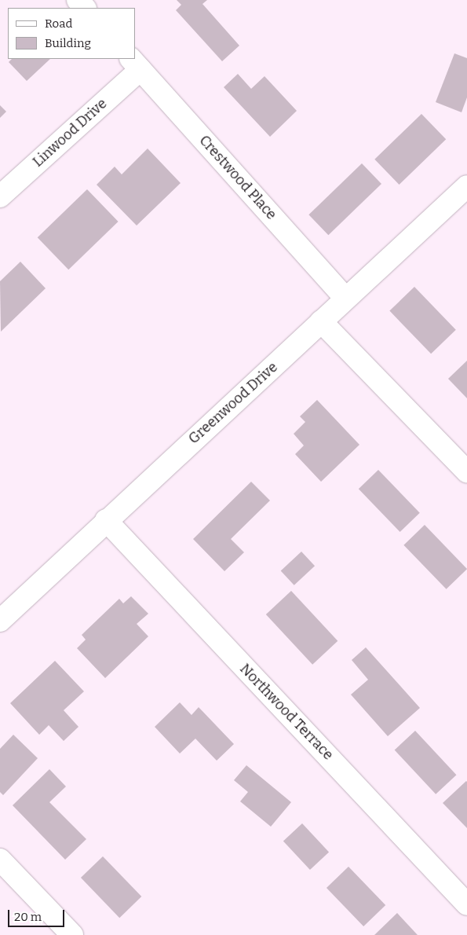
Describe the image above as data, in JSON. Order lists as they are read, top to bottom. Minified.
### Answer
{"streets":{"street":["Linwood Drive","Crestwood Place","Greenwood Drive","Northwood Terrace"]},"crossings":[["Linwood Drive","Crestwood Place"],["Crestwood Place","Greenwood Drive"],["Greenwood Drive","Northwood Terrace"]],"legend":["Road","Building"],"scale_bar":"20 m"}
